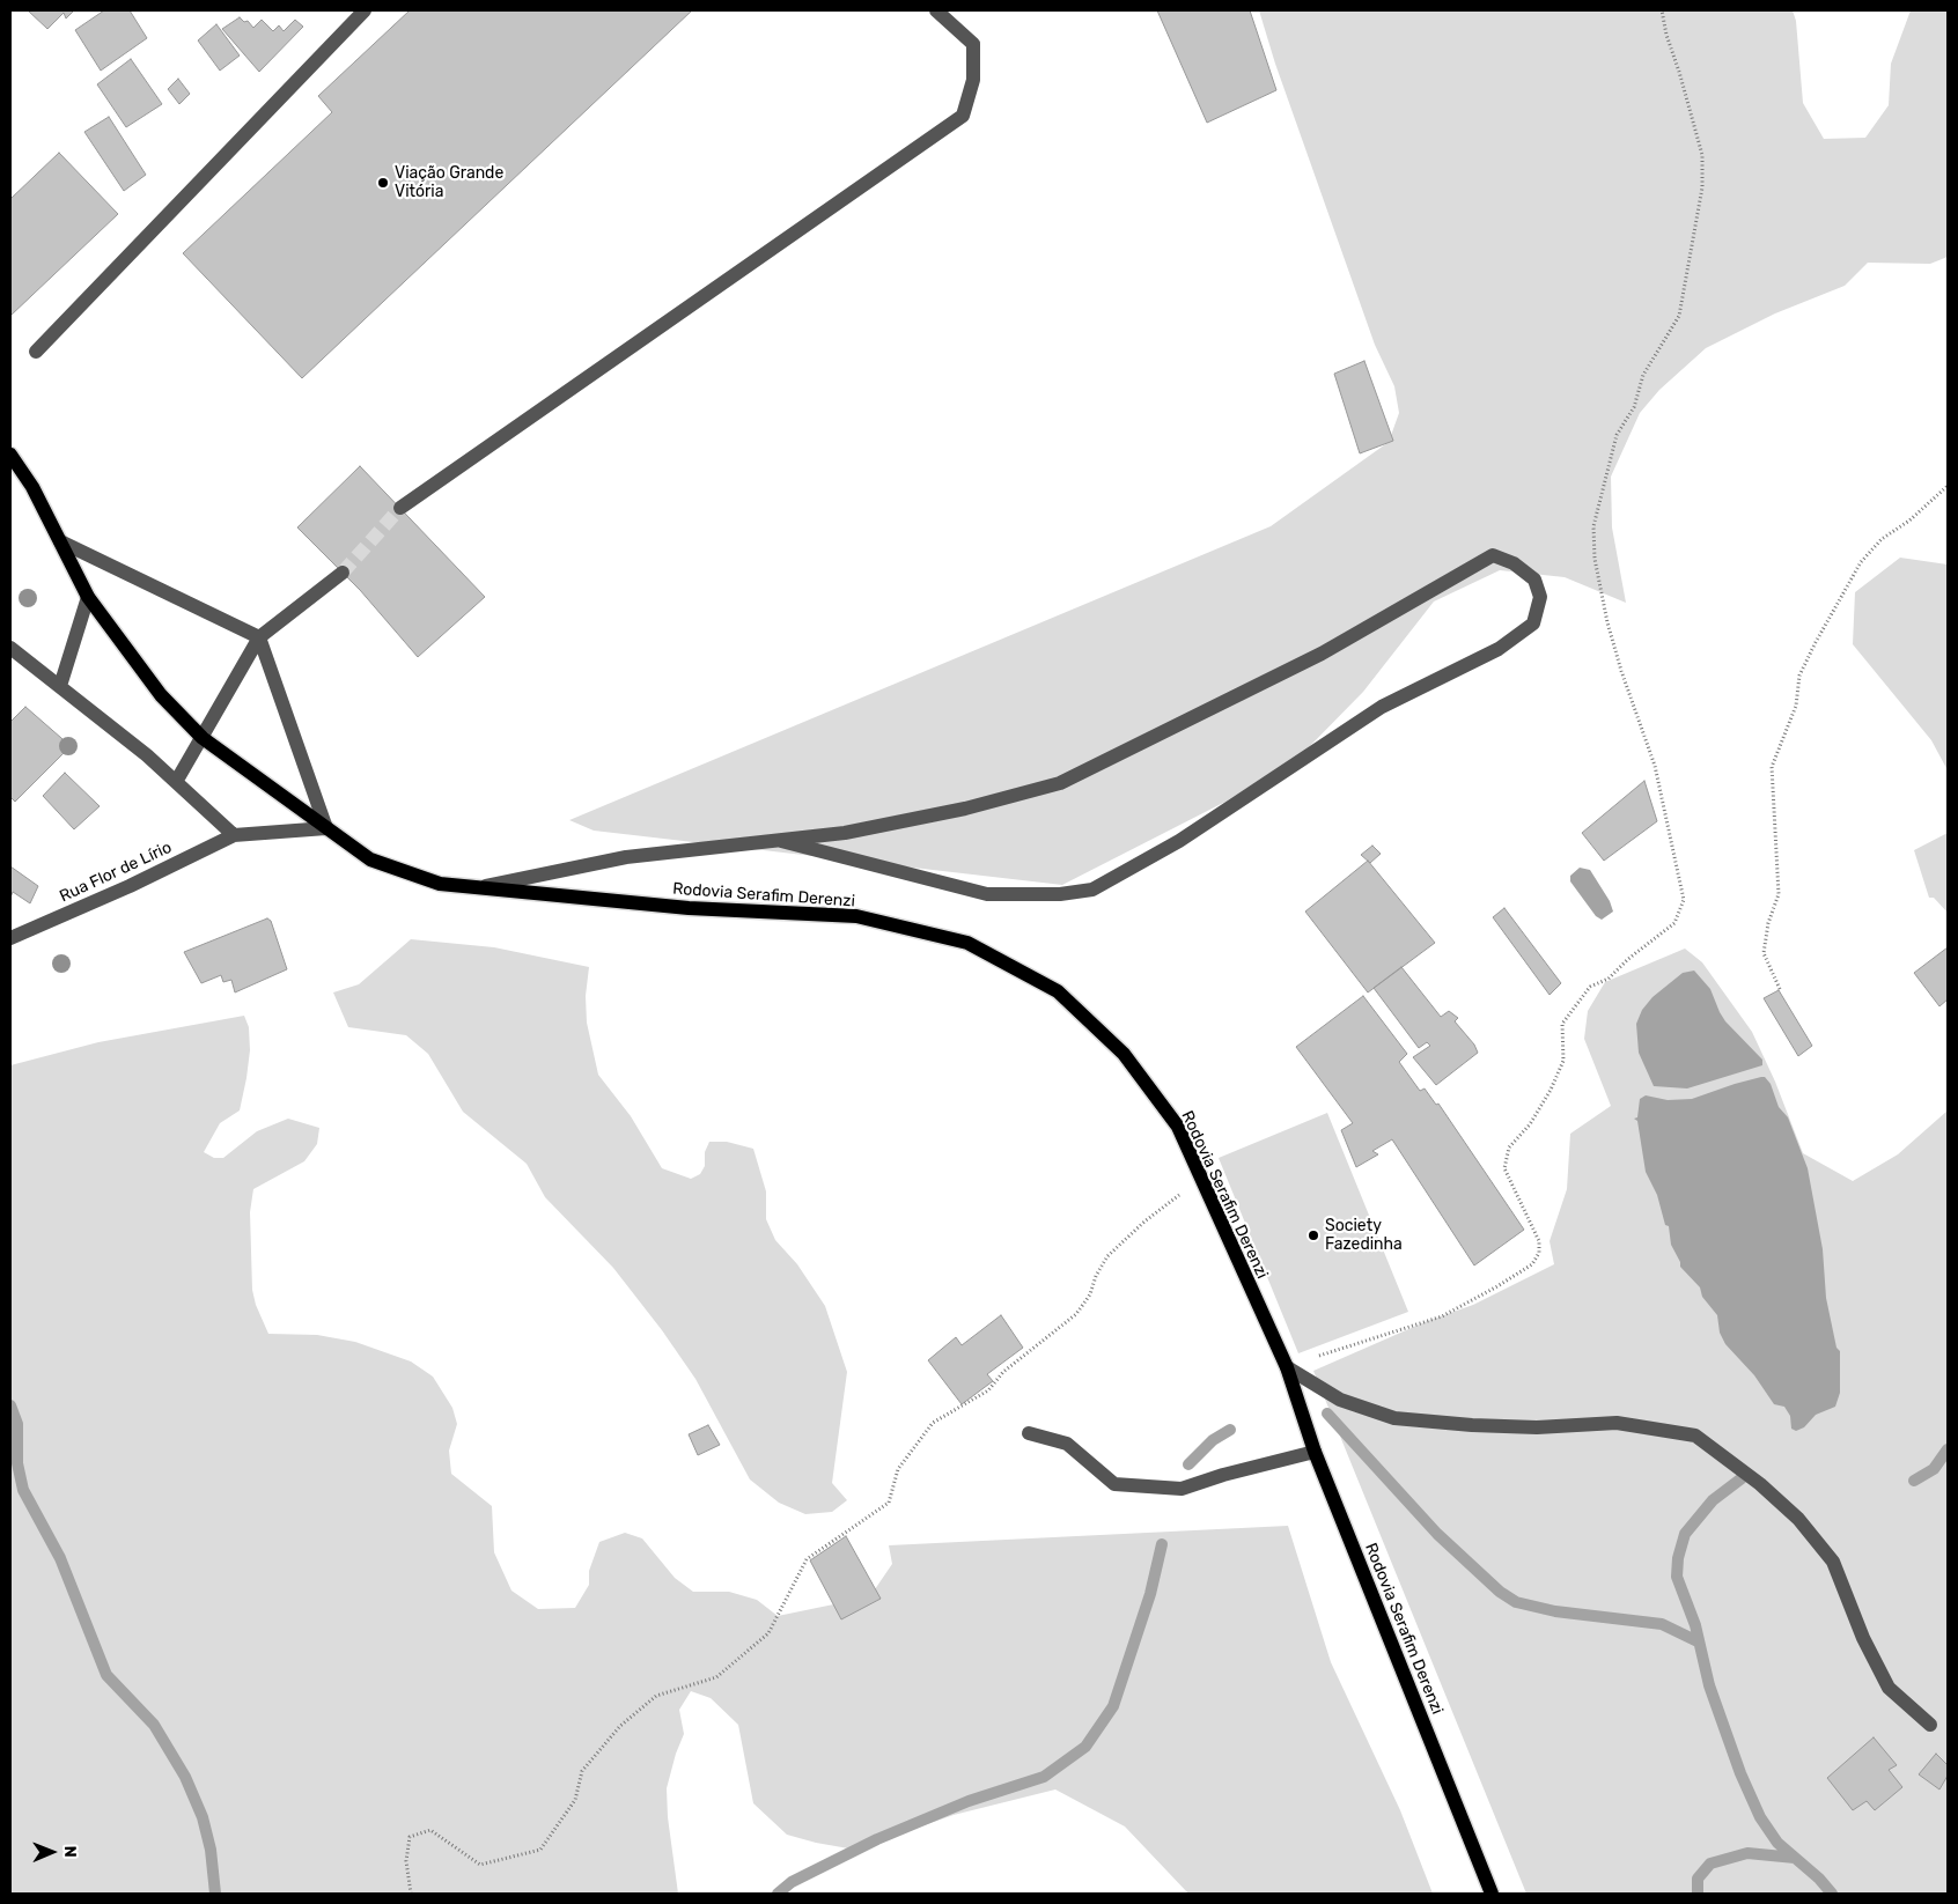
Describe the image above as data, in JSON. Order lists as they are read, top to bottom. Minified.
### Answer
{"streets":{"main road":["Rodovia Serafim Derenzi"],"street":["Rua Flor de Lírio"]},"places":["Viação Grande Vitória","Society Fazedinha"],"north":"right"}
